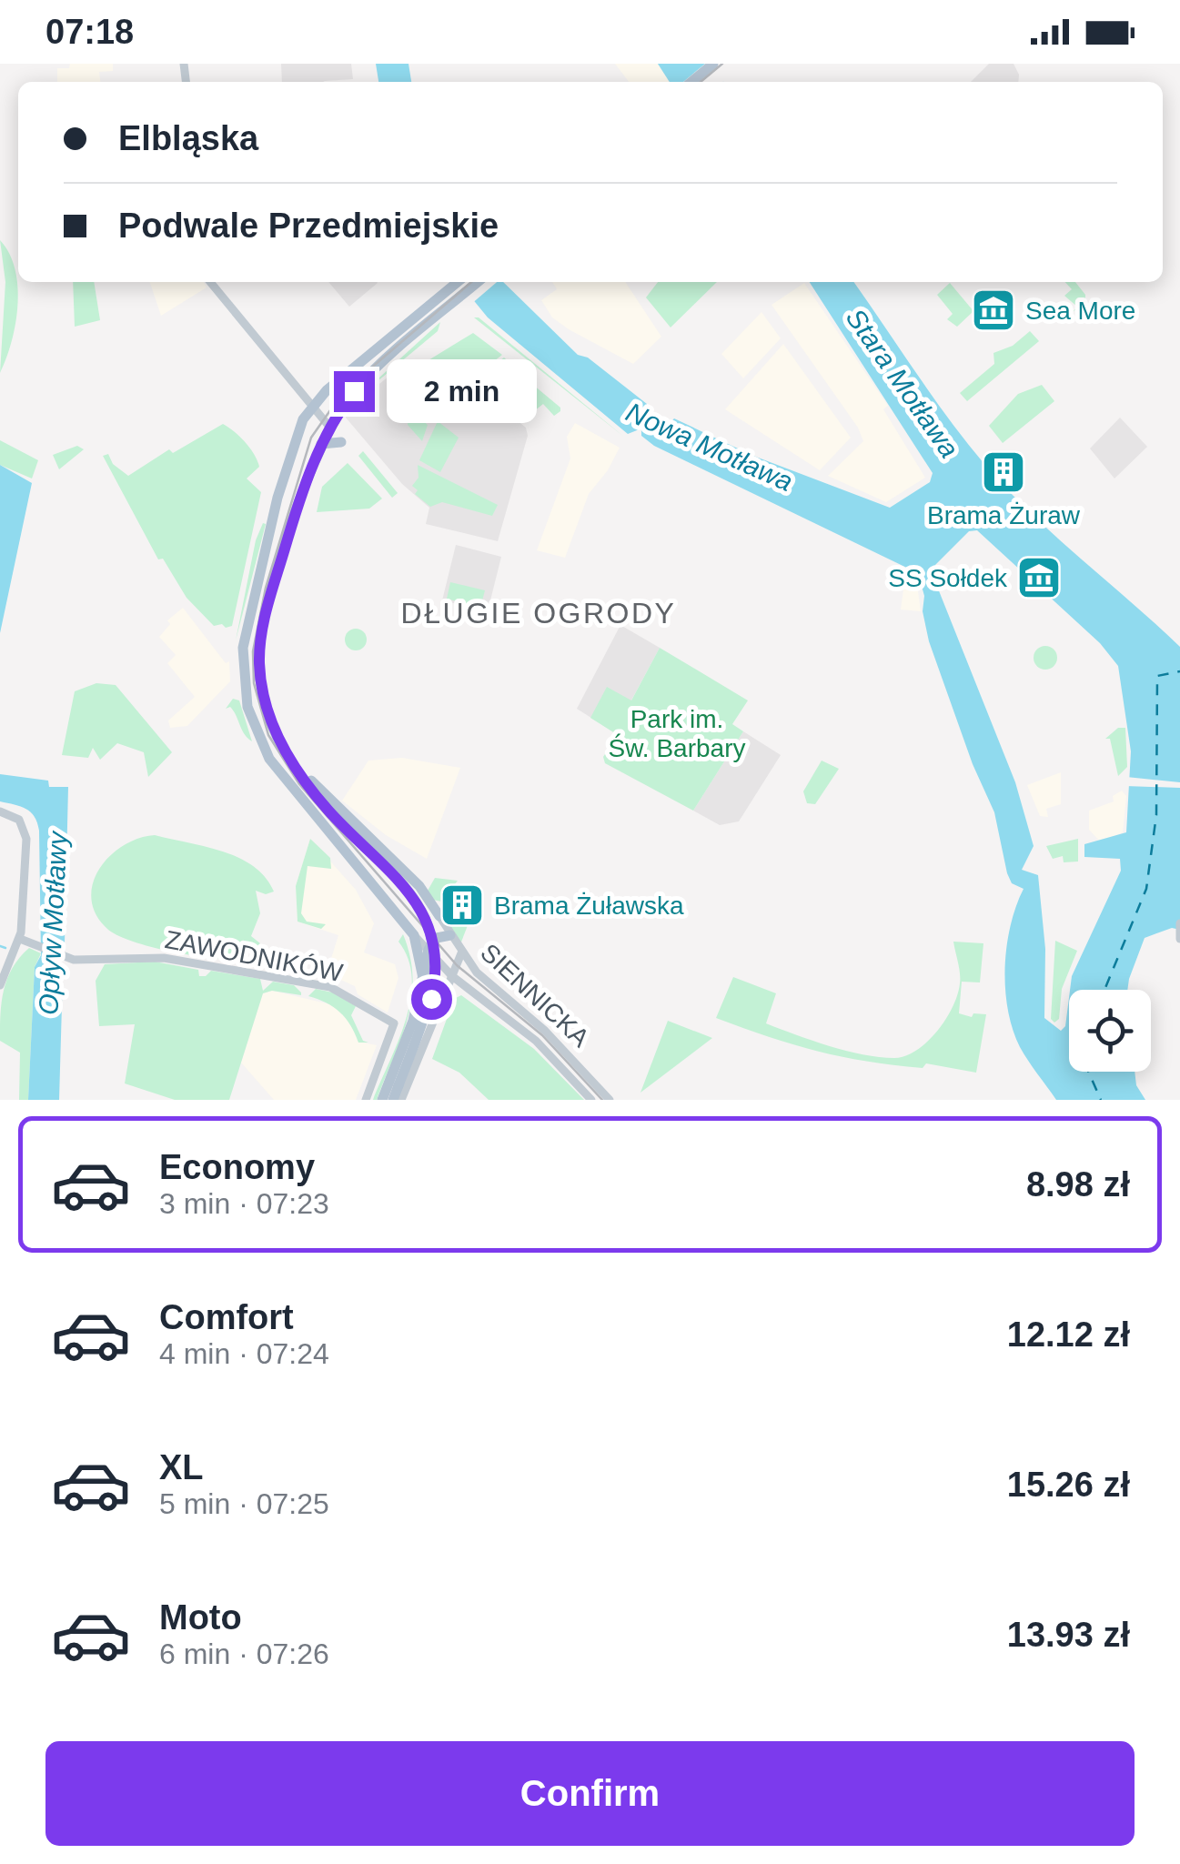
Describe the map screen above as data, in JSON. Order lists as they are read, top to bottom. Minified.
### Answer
{"streets":{"street":["ZAWODNIKÓW","SIENNICKA"]},"districts":["DŁUGIE OGRODY"],"water":["Stara Motława","Nowa Motława","Opływ Motławy"],"parks":["Park im. Św. Barbary"],"places":{"museum":["Sea More","SS Sołdek"],"building":["Brama Żuraw","Brama Żuławska"]},"page":{"status":"07:18","banner":["Elbląska","Podwale Przedmiejskie"],"bubble":"2 min","list":[{"name":"Economy","note":"3 min · 07:23","value":"8.98 zł"},{"name":"Comfort","note":"4 min · 07:24","value":"12.12 zł"},{"name":"XL","note":"5 min · 07:25","value":"15.26 zł"},{"name":"Moto","note":"6 min · 07:26","value":"13.93 zł"}],"buttons":"Confirm"}}
